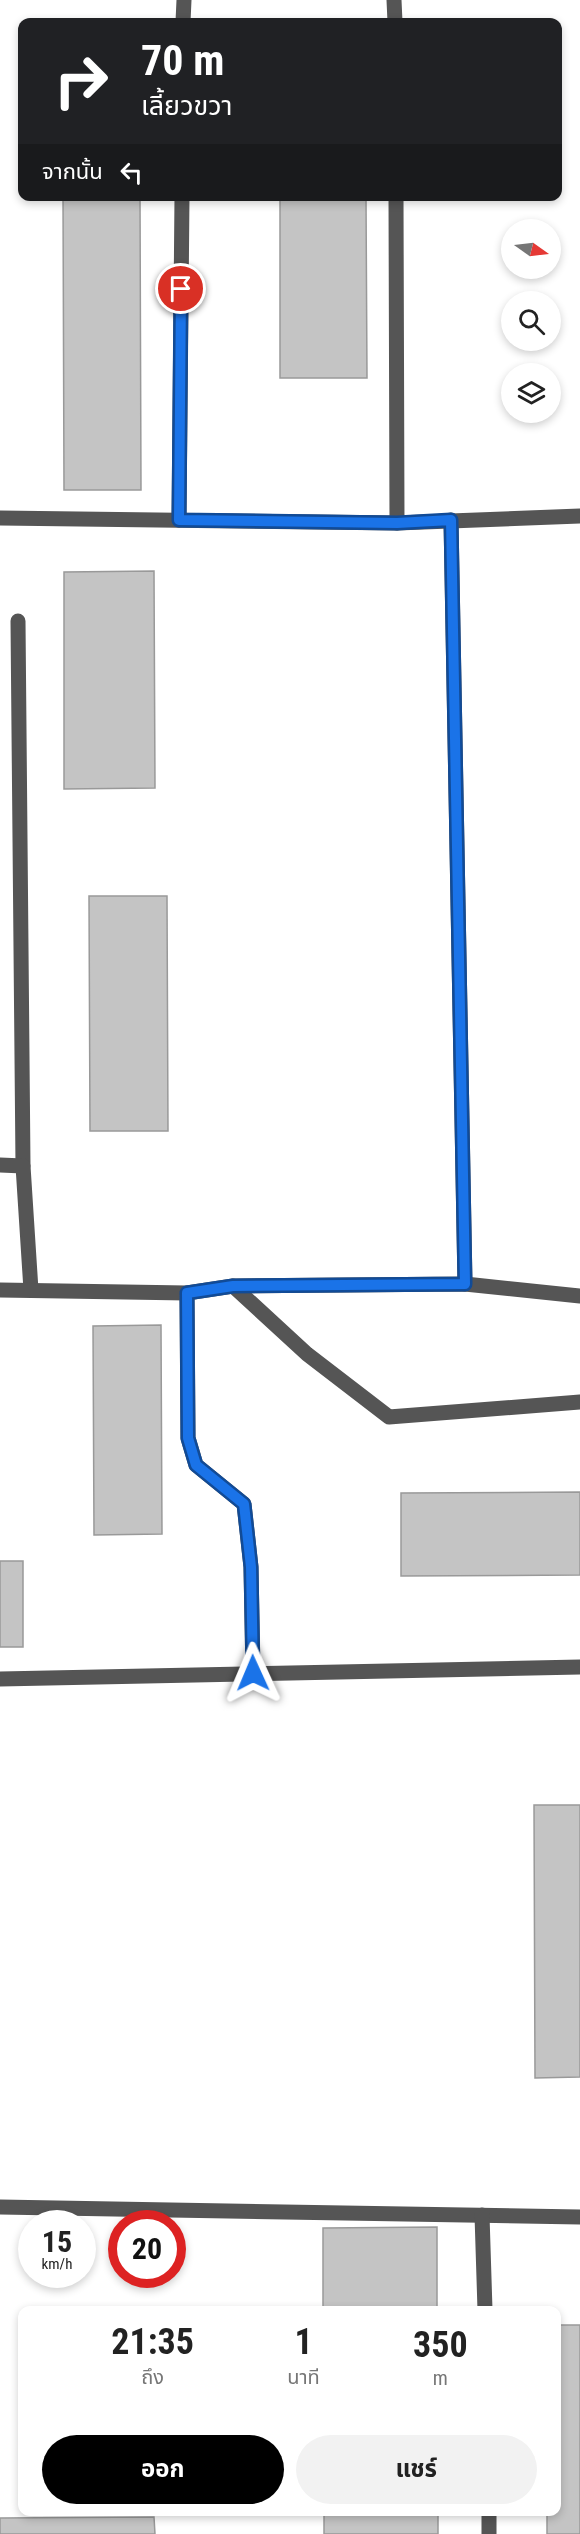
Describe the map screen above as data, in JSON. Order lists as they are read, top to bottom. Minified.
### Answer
{"north":"right","page":{"turn":["70 m","เลี้ยวขวา"],"then":"จากนั้น","speed":"15 km/h","limit":"20","eta":["21:35","ถึง","1","นาที","350","m"],"buttons":["ออก","แชร์"]}}
